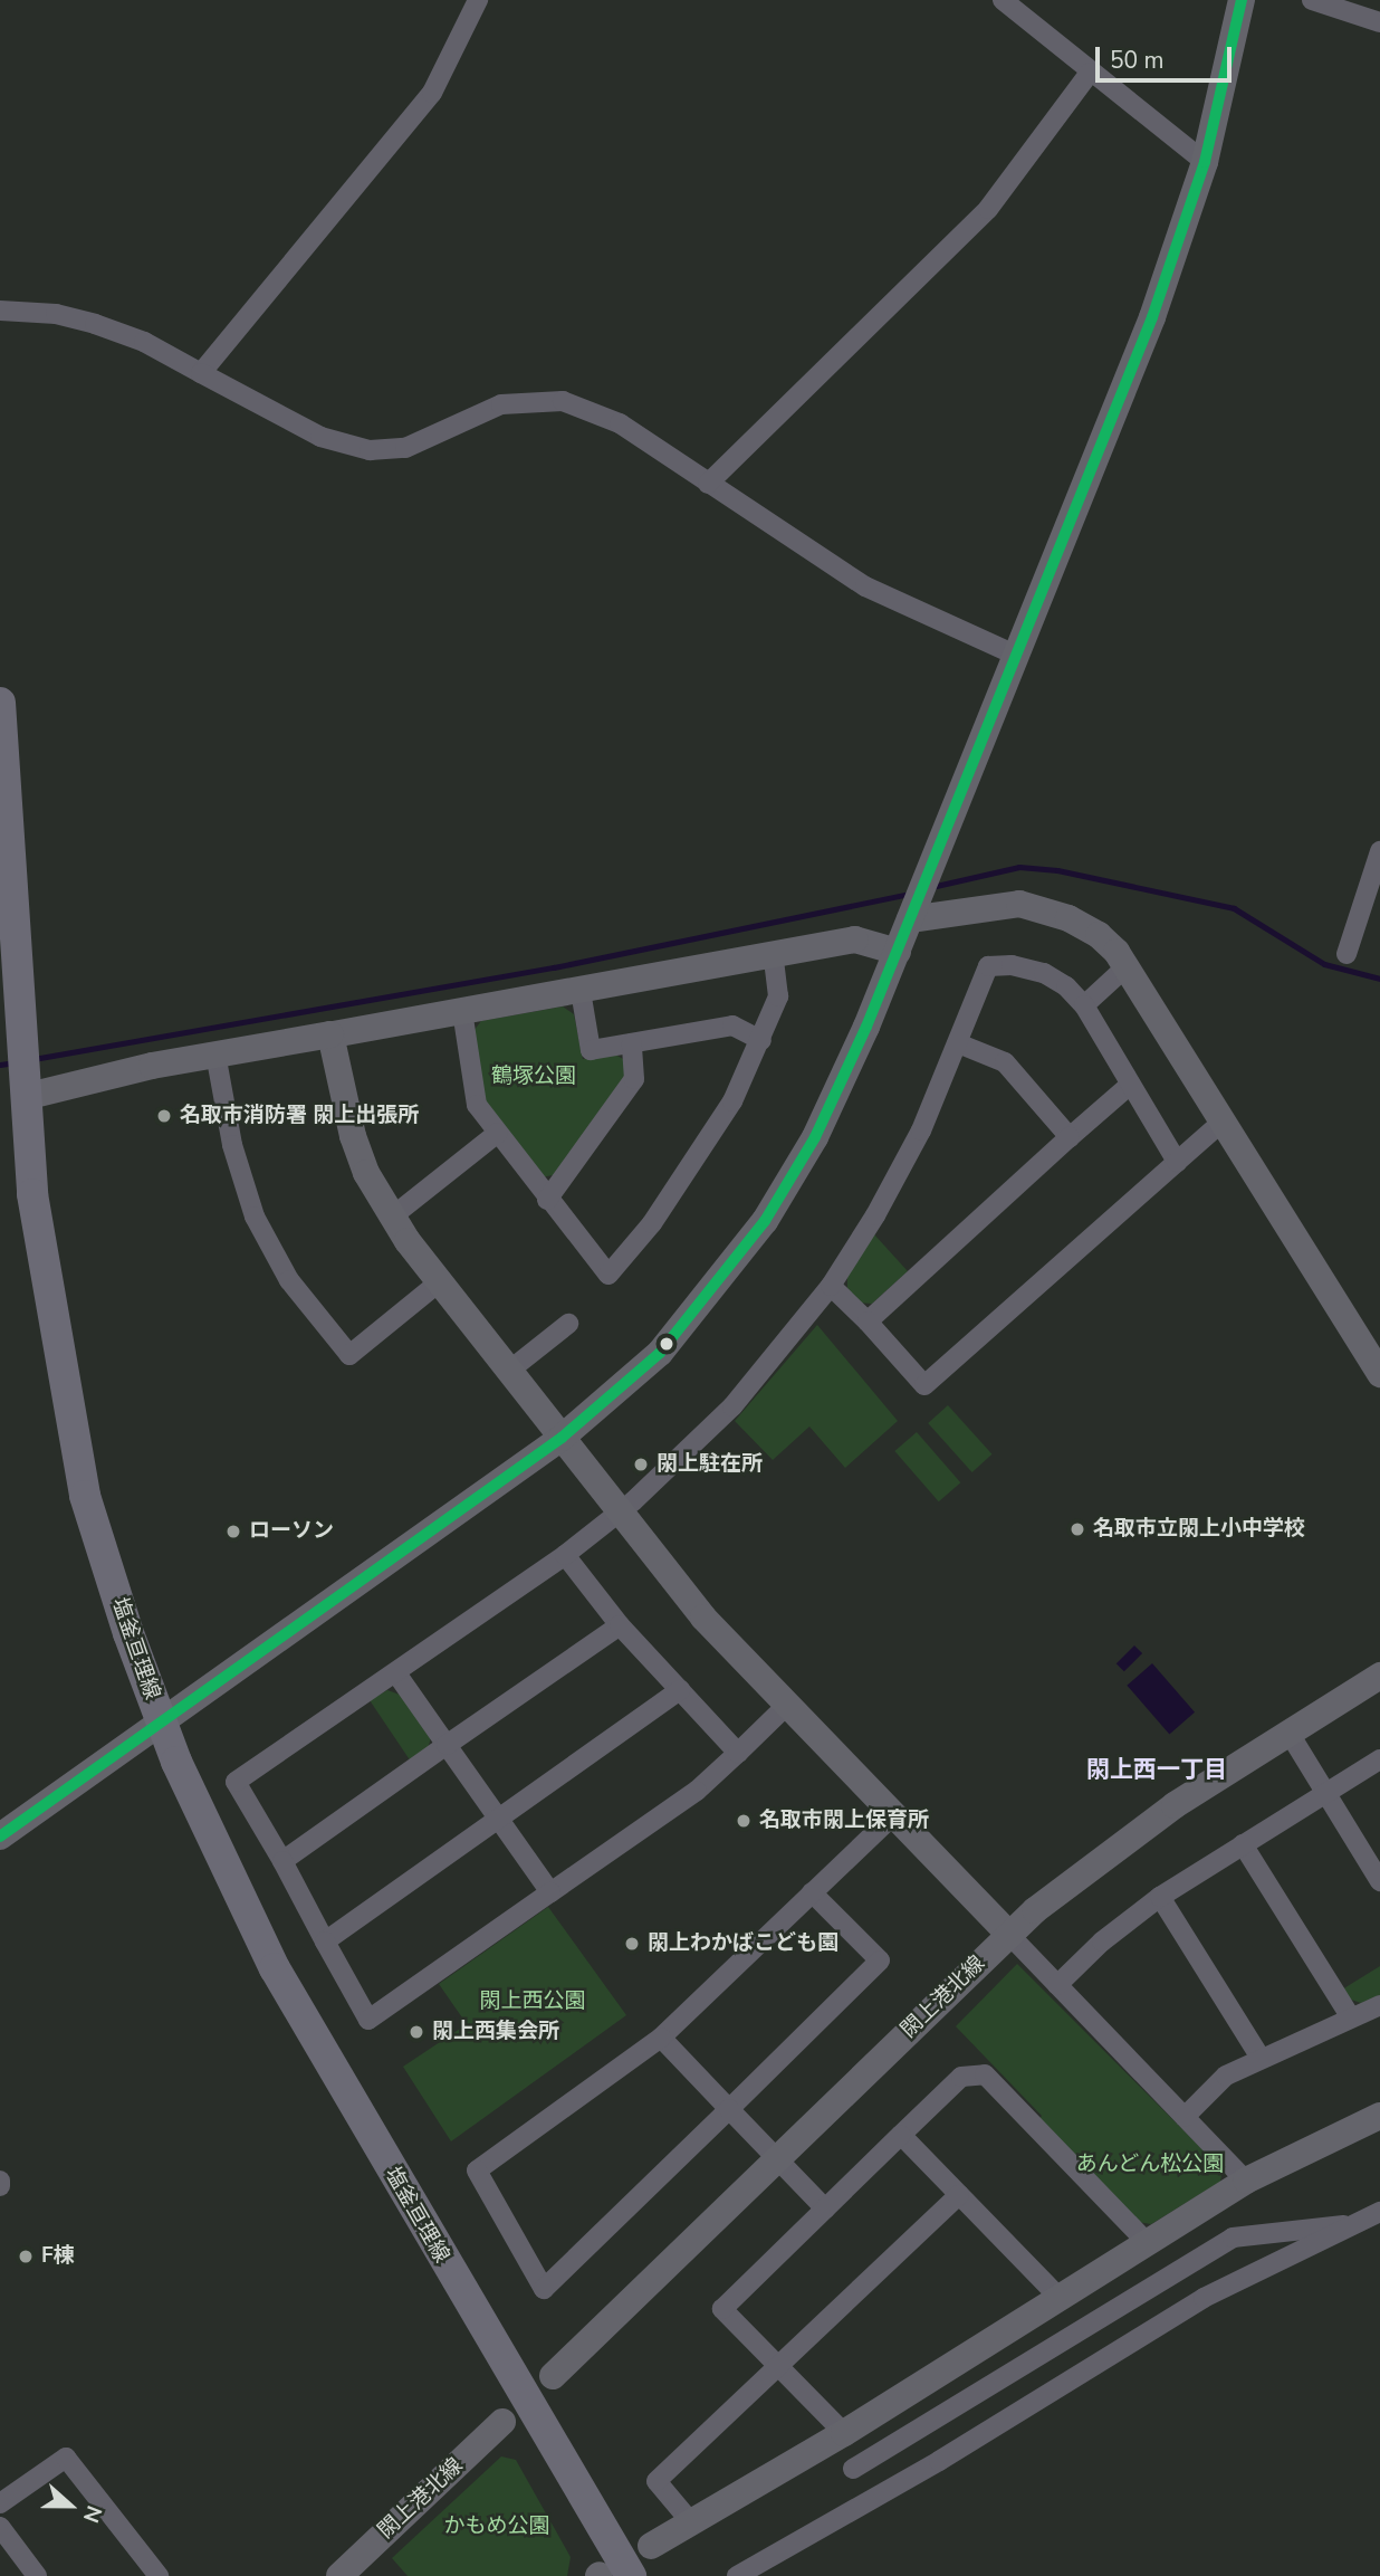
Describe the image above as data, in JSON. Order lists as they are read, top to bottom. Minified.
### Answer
{"streets":{"main road":["塩釜亘理線"],"street":["閖上港北線"]},"districts":["閖上西一丁目"],"parks":["鶴塚公園","閖上西公園","あんどん松公園","かもめ公園"],"places":["名取市消防署 閖上出張所","閖上駐在所","名取市立閖上小中学校","ローソン","名取市閖上保育所","閖上わかばこども園","閖上西集会所","F棟"],"scale_bar":"50 m","north":"right"}
